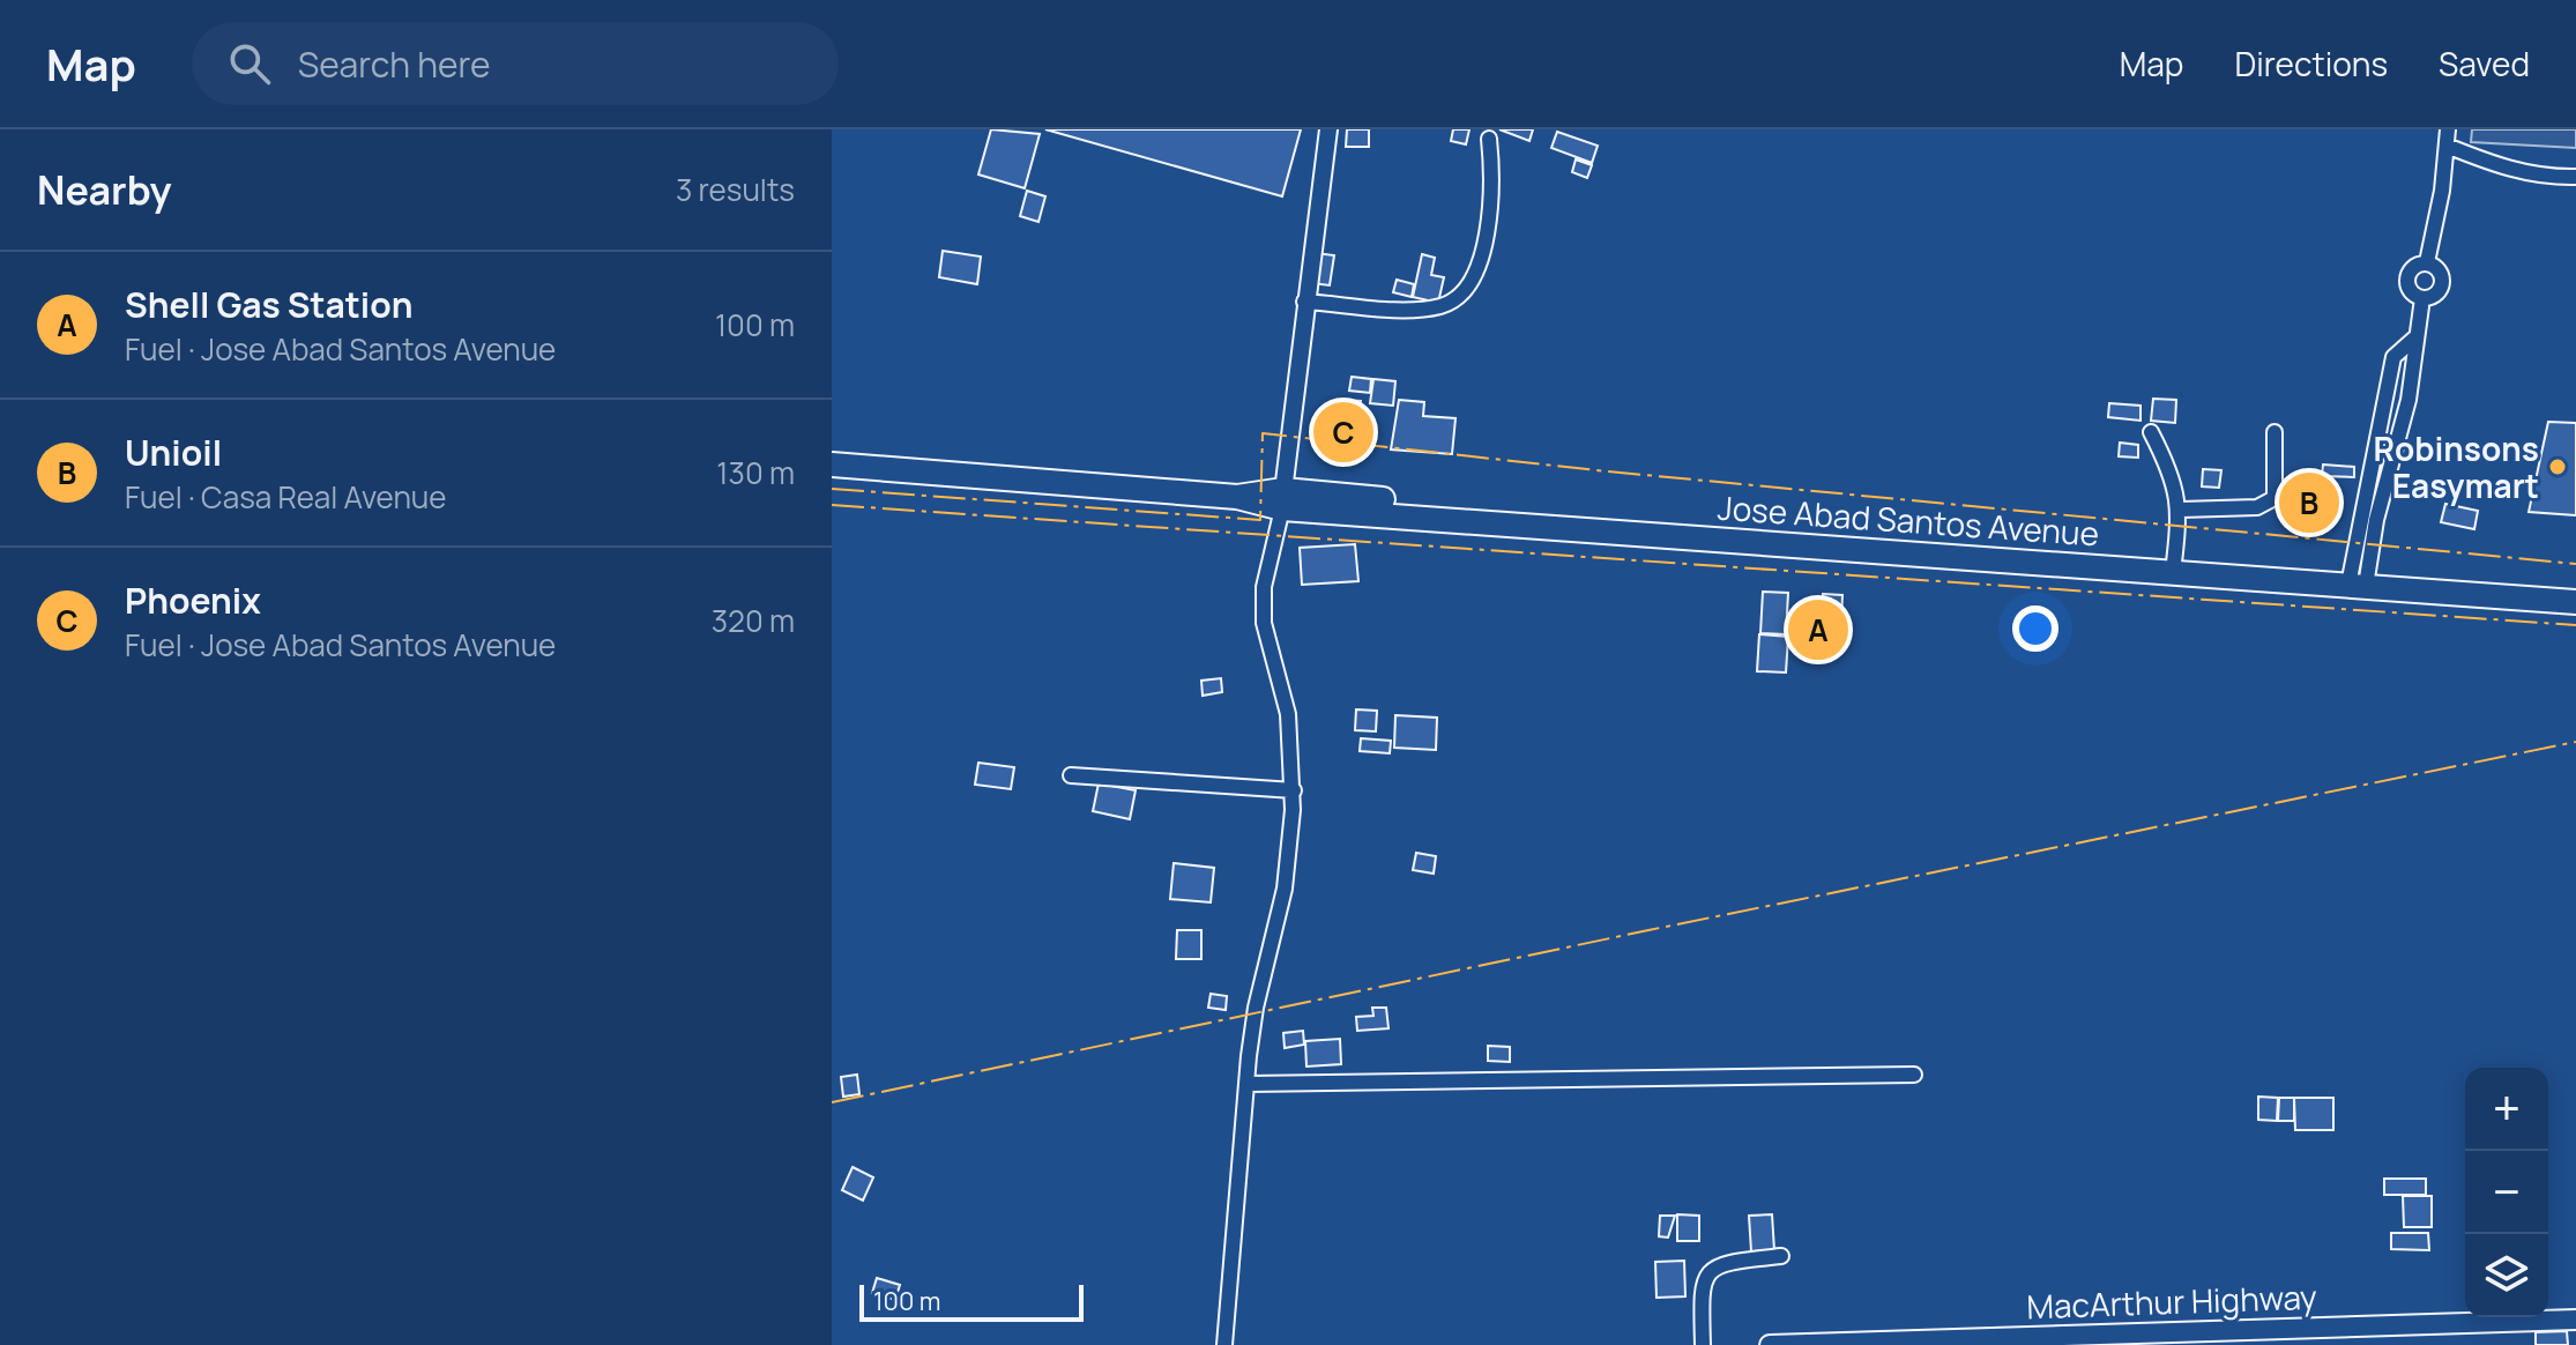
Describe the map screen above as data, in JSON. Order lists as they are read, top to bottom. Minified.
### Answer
{"streets":{"highway":["Jose Abad Santos Avenue"],"main road":["MacArthur Highway"]},"places":["Robinsons Easymart"],"scale_bar":"100 m","page":{"header":"Map","search":"Search here","nav":["Map","Directions","Saved"],"heading":["Nearby","3 results"],"list":[{"mark":"A","name":"Shell Gas Station","note":"Fuel · Jose Abad Santos Avenue","value":"100 m"},{"mark":"B","name":"Unioil","note":"Fuel · Casa Real Avenue","value":"130 m"},{"mark":"C","name":"Phoenix","note":"Fuel · Jose Abad Santos Avenue","value":"320 m"}],"pins":["C","B","A"],"map_buttons":["+","−"],"scale":"100 m"}}
